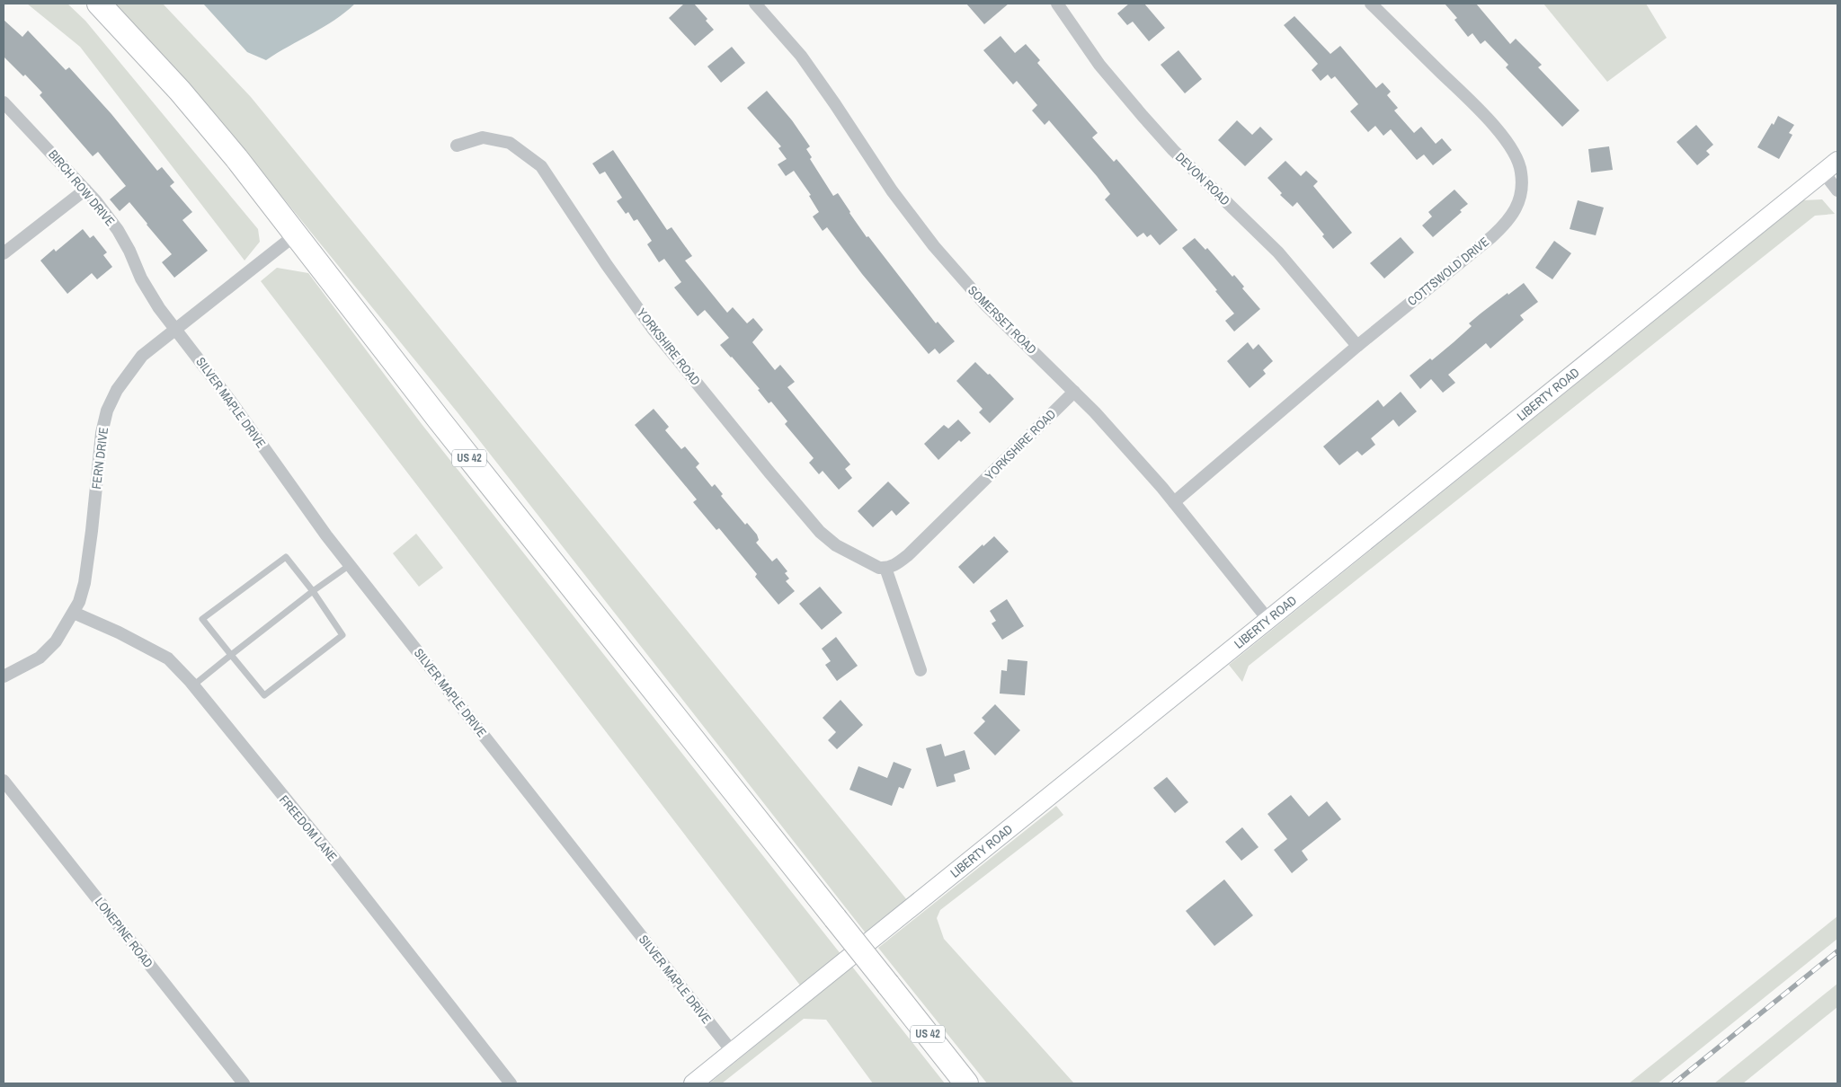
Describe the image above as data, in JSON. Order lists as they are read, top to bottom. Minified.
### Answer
{"streets":{"highway":["US 42"],"street":["DEVON ROAD","BIRCH ROW DRIVE","COTTSWOLD DRIVE","SOMERSET ROAD","YORKSHIRE ROAD","LIBERTY ROAD","SILVER MAPLE DRIVE","FERN DRIVE","FREEDOM LANE","LONEPINE ROAD"]},"crossings":[["DEVON ROAD","COTTSWOLD DRIVE"],["BIRCH ROW DRIVE","SILVER MAPLE DRIVE"],["BIRCH ROW DRIVE","FERN DRIVE"],["COTTSWOLD DRIVE","SOMERSET ROAD"],["SOMERSET ROAD","YORKSHIRE ROAD"],["SOMERSET ROAD","LIBERTY ROAD"],["LIBERTY ROAD","SILVER MAPLE DRIVE"],["SILVER MAPLE DRIVE","FERN DRIVE"],["FERN DRIVE","US 42"],["FERN DRIVE","FREEDOM LANE"]]}
